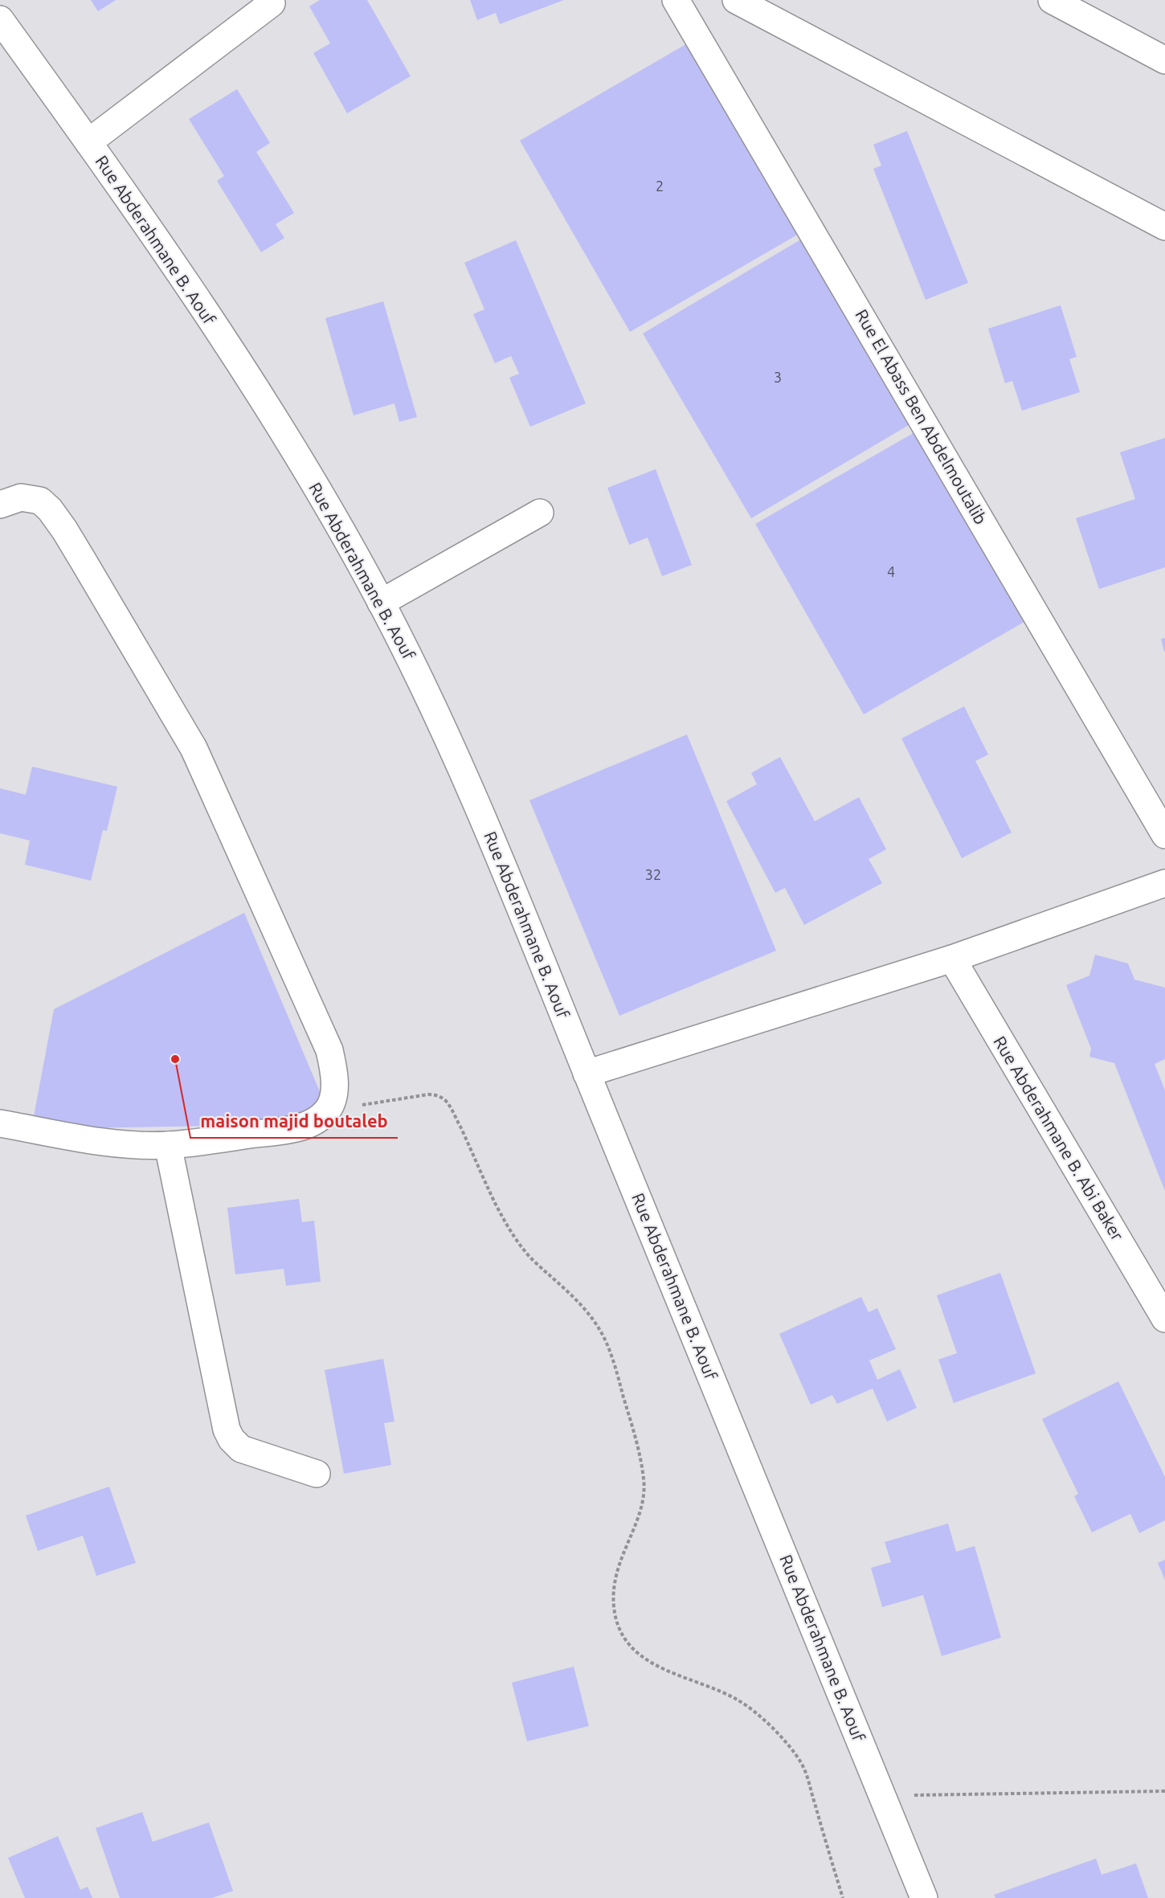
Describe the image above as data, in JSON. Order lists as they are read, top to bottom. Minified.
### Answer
{"streets":{"street":["Rue Abderahmane B. Aouf","Rue El Abass Ben Abdelmoutalib","Rue Abderahmane B. Abi Baker"]},"places":["maison majid boutaleb"],"house_numbers":["2","3","4","32"]}
